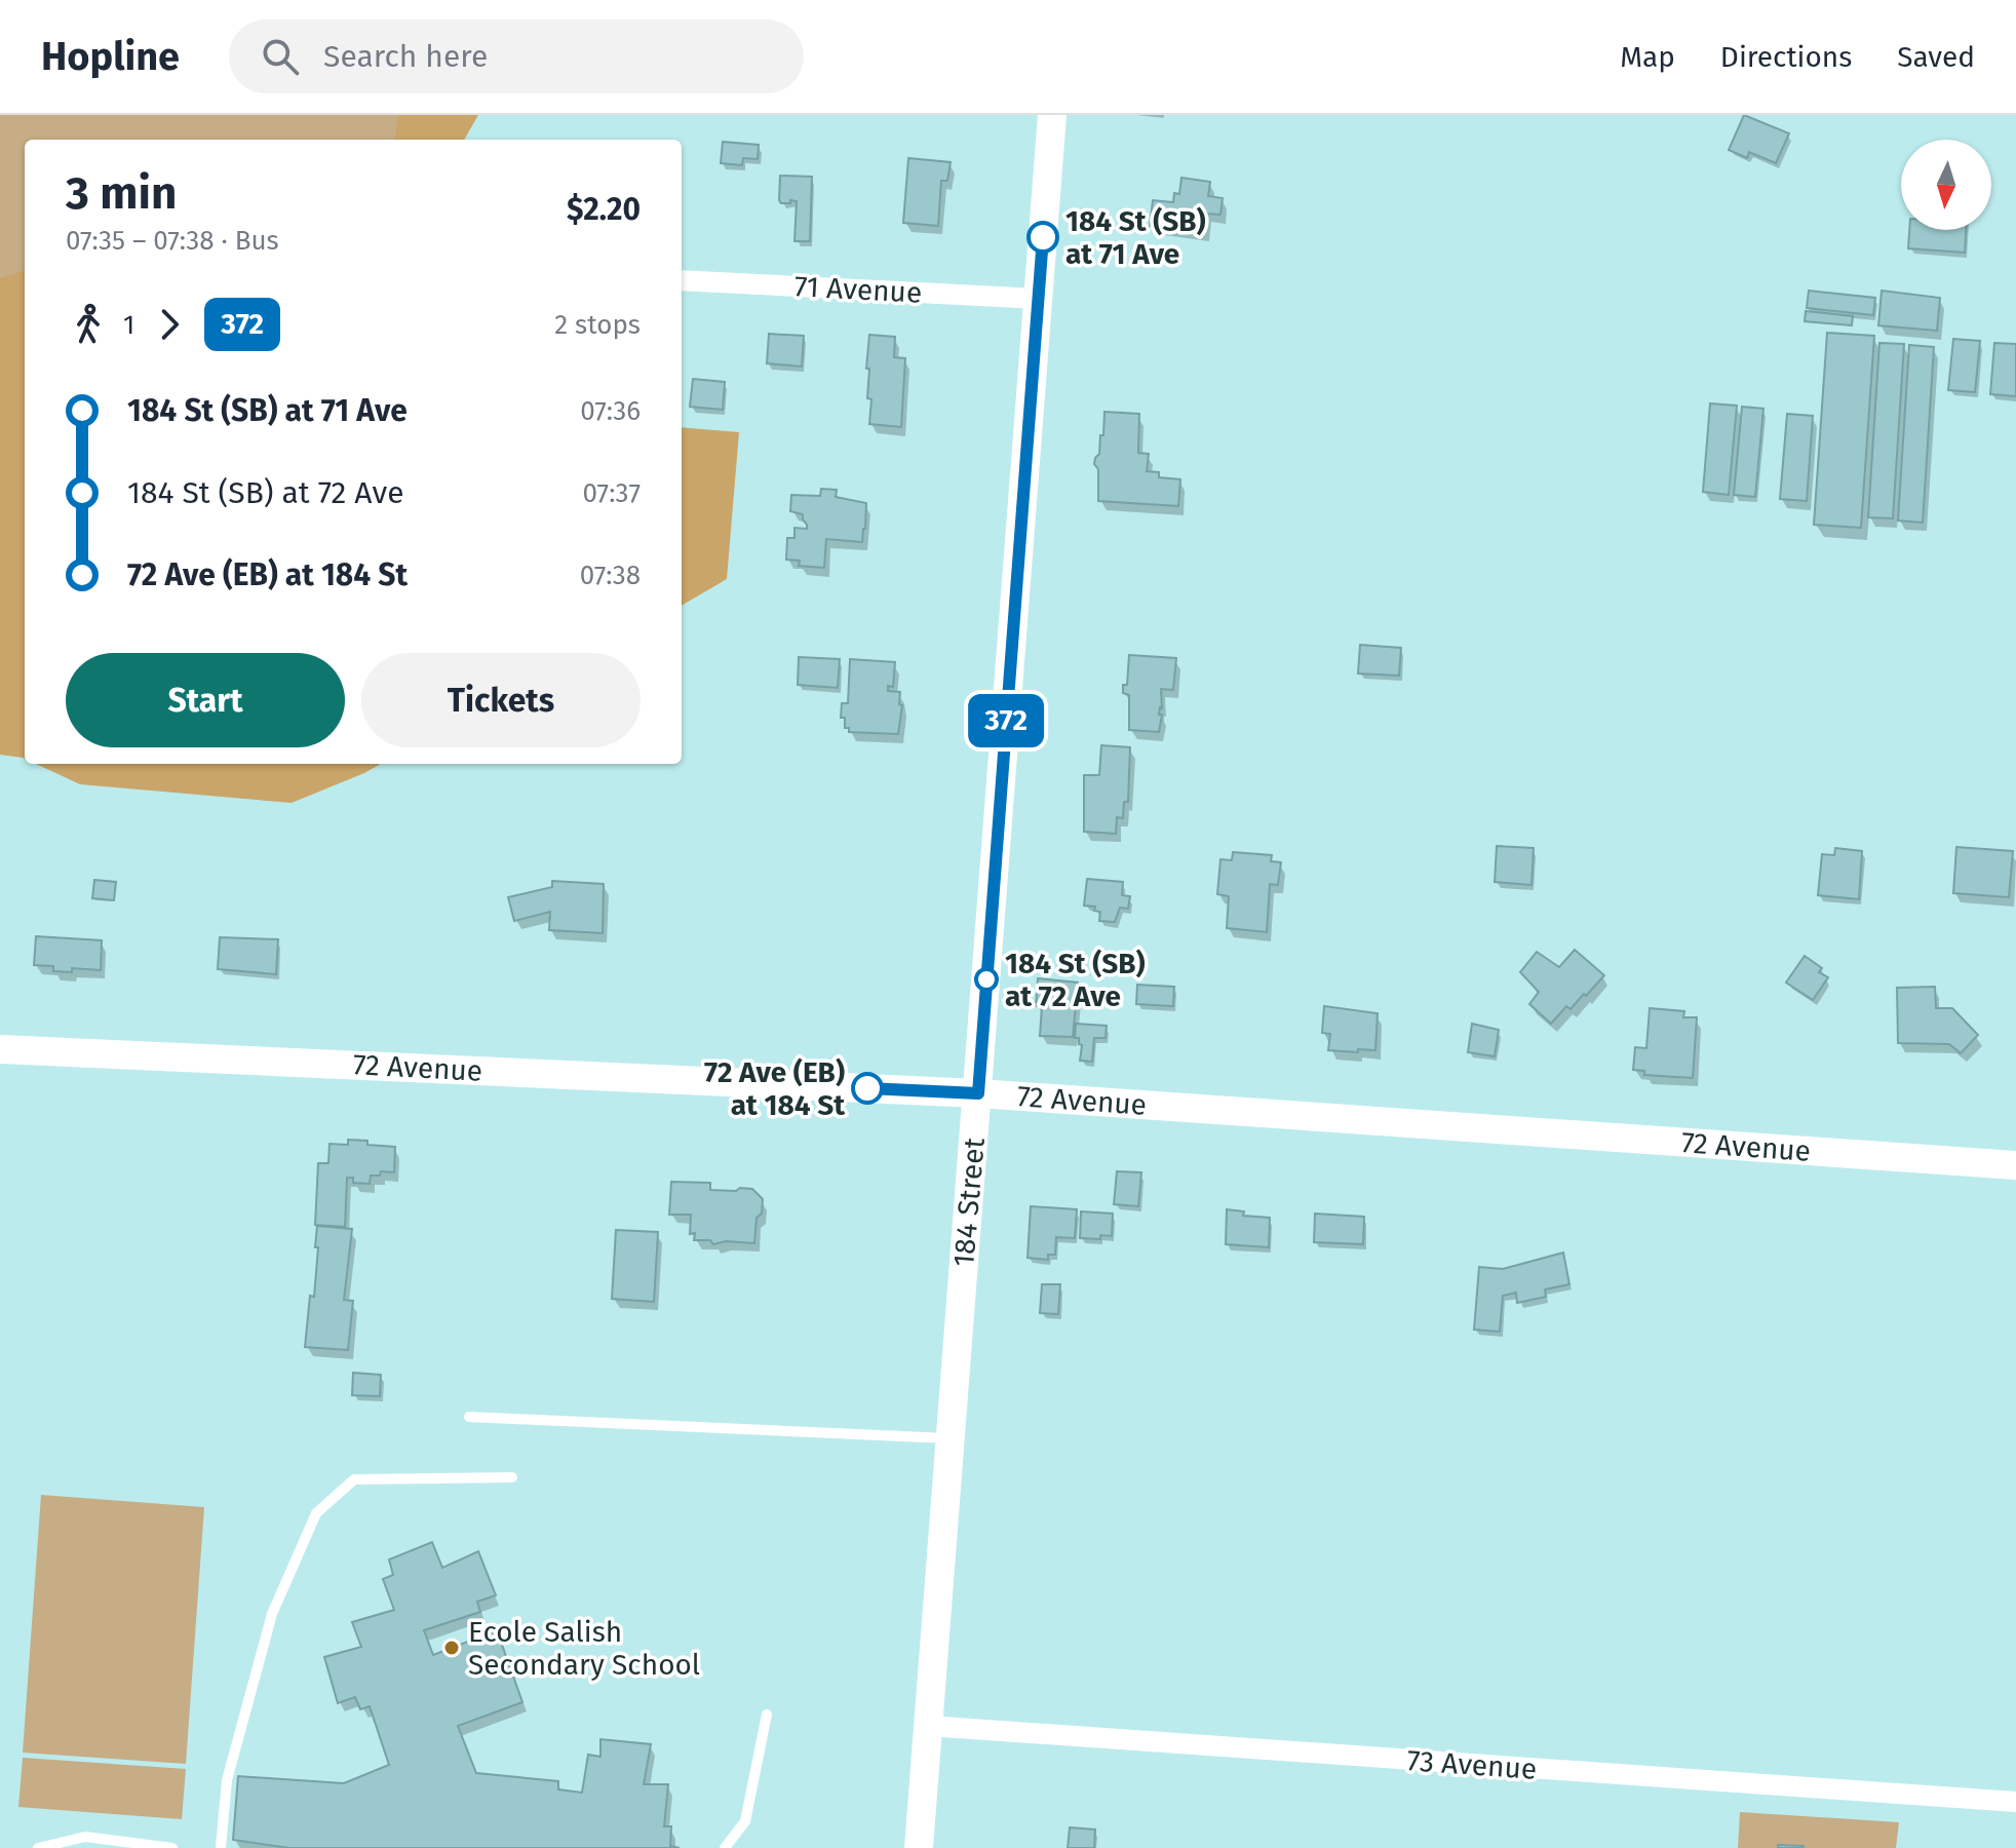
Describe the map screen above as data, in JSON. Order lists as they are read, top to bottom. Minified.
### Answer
{"streets":{"main road":["72 Avenue","184 Street"],"street":["71 Avenue","73 Avenue"]},"crossings":[["71 Avenue","184 Street"],["72 Avenue","184 Street"],["184 Street","73 Avenue"]],"places":["184 St (SB) at 71 Ave","184 St (SB) at 72 Ave","72 Ave (EB) at 184 St","Ecole Salish Secondary School"],"lines":["bus line 372"],"north":"bottom","page":{"header":"Hopline","search":"Search here","nav":["Map","Directions","Saved"],"on_map":"372","heading":["3 min","07:35 – 07:38 · Bus","$2.20"],"legs":["1","372","2 stops"],"list":[{"name":"184 St (SB) at 71 Ave","value":"07:36"},{"name":"184 St (SB) at 72 Ave","value":"07:37"},{"name":"72 Ave (EB) at 184 St","value":"07:38"}],"buttons":["Start","Tickets"]}}
